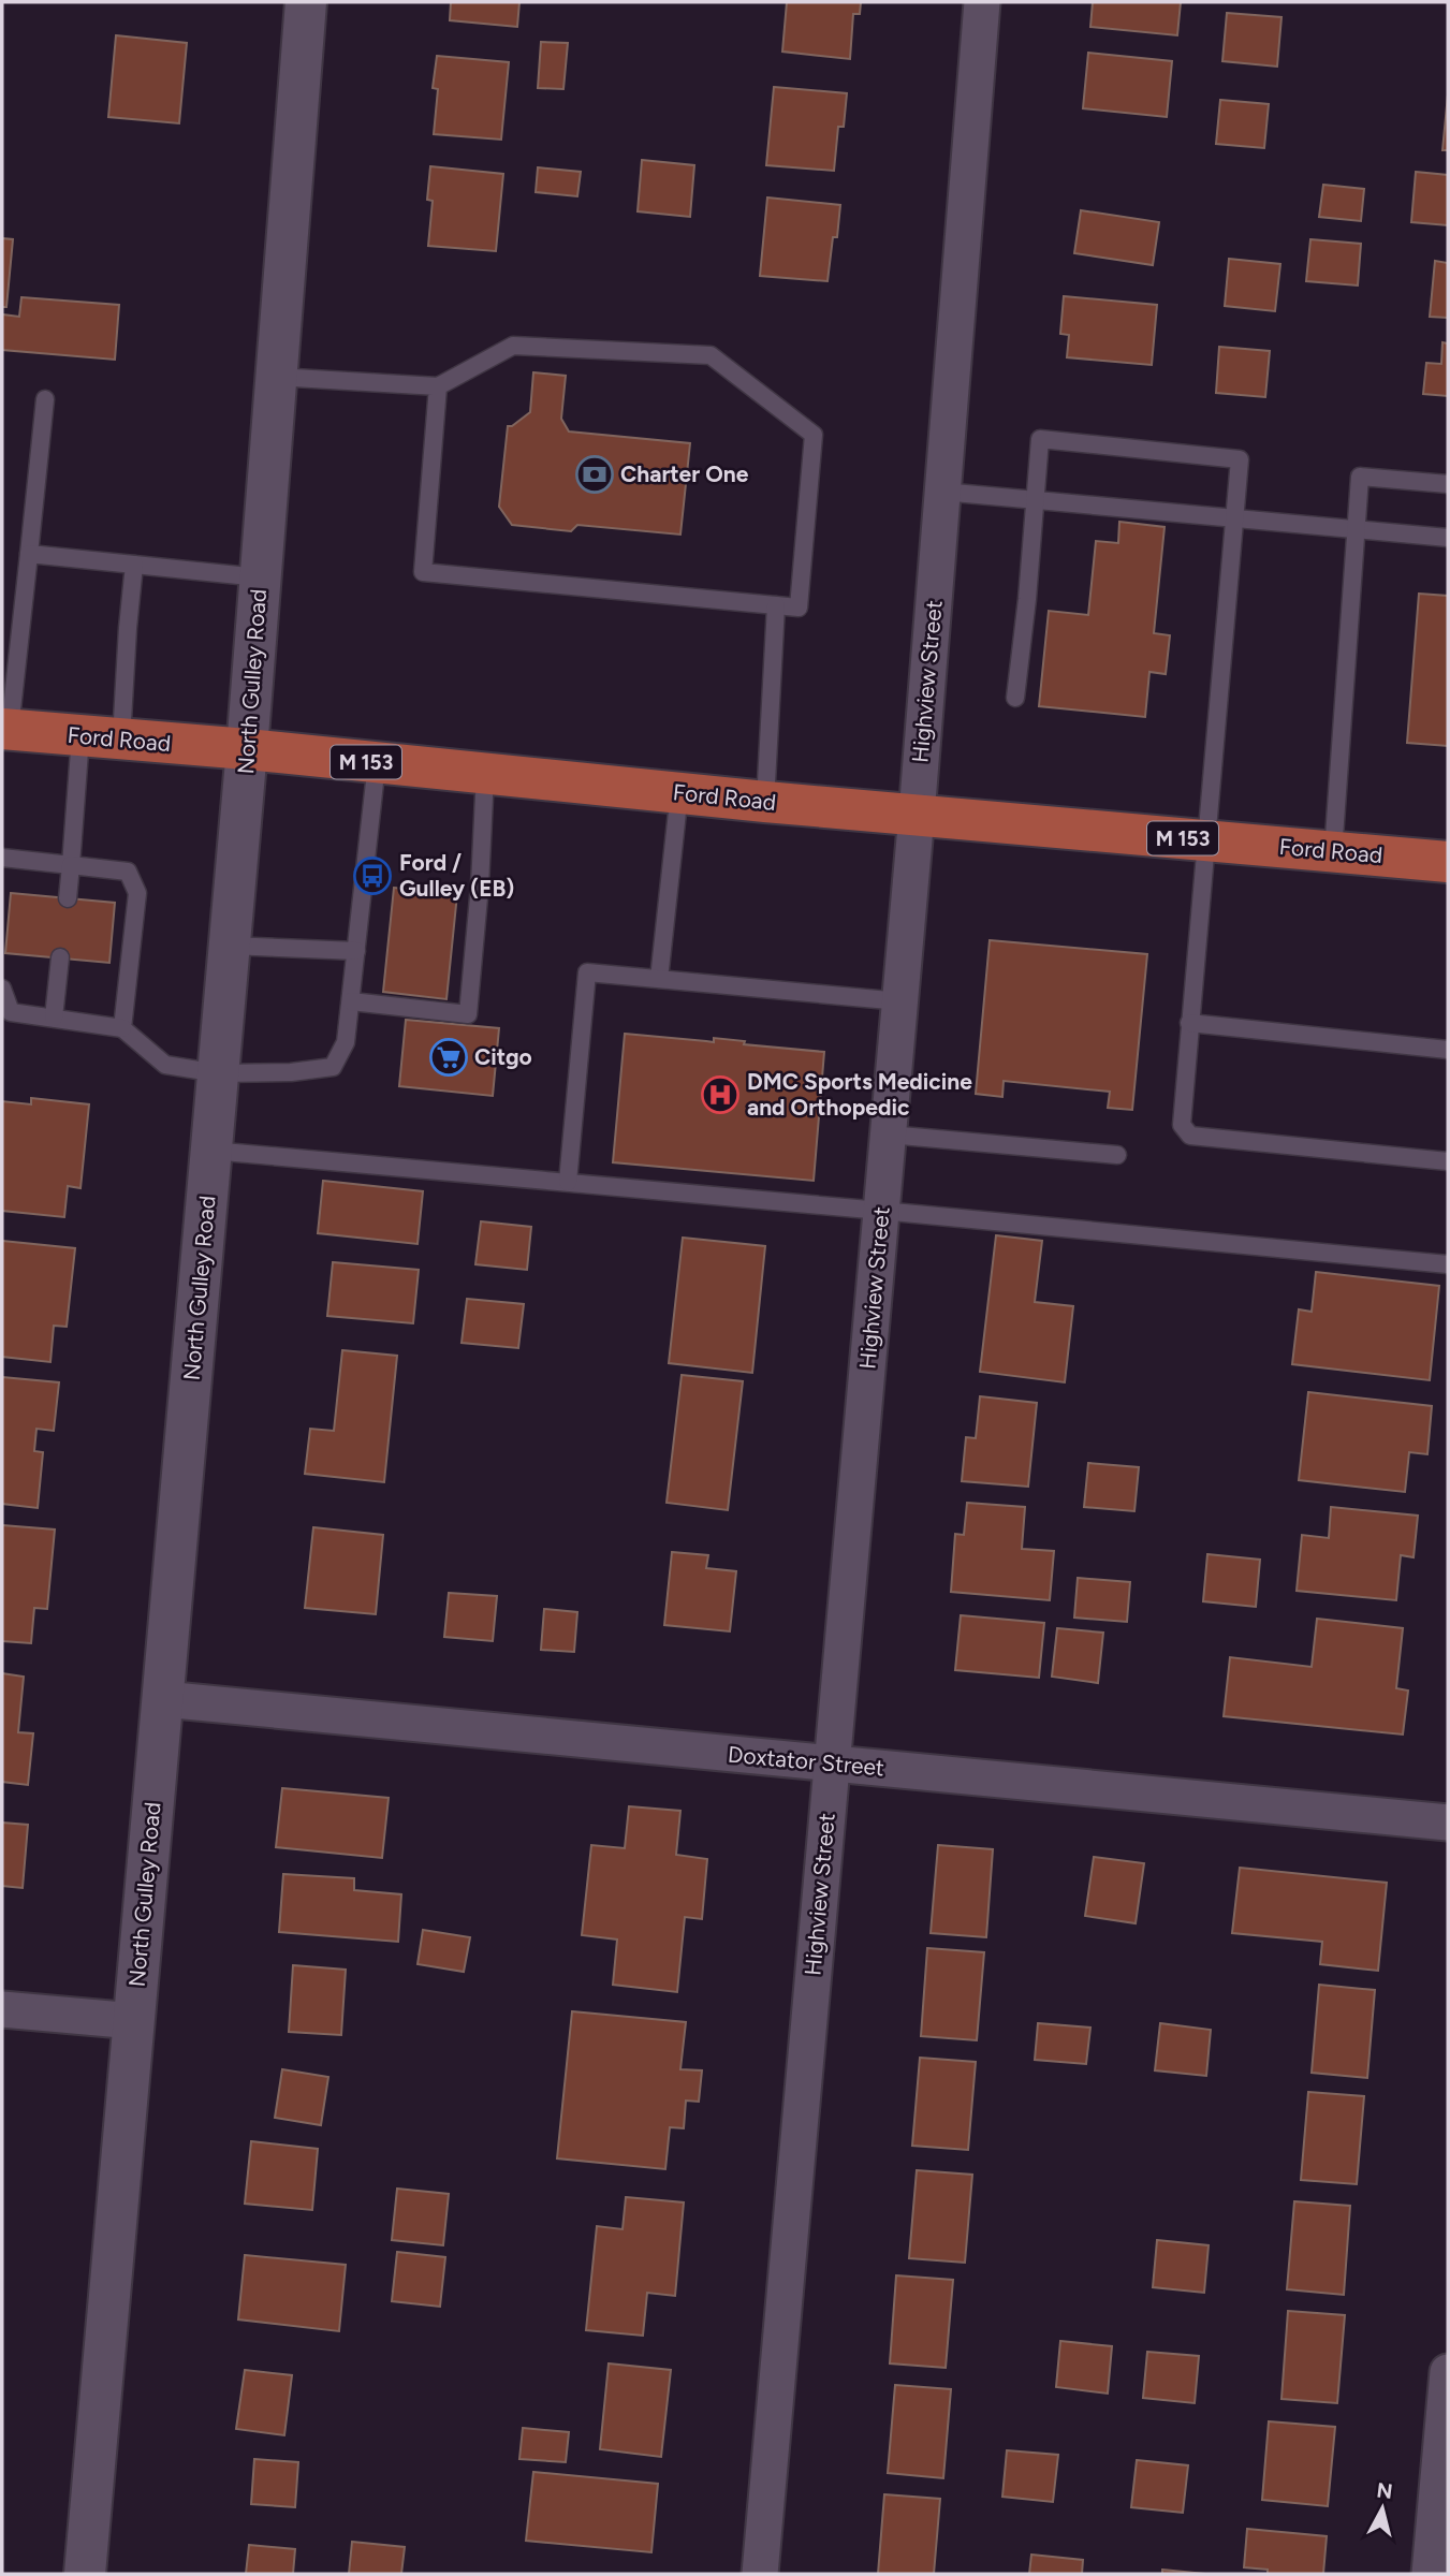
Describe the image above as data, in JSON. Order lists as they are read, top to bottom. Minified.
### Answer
{"streets":{"main road":["Ford Road","M 153"],"street":["North Gulley Road","Highview Street","Doxtator Street"]},"crossings":[["North Gulley Road","Ford Road"],["North Gulley Road","Doxtator Street"],["Highview Street","Ford Road"],["Highview Street","Doxtator Street"]],"places":{"bank":["Charter One"],"bus stop":["Ford / Gulley (EB)"],"supermarket":["Citgo"],"hospital":["DMC Sports Medicine and Orthopedic"]},"north":"top"}
